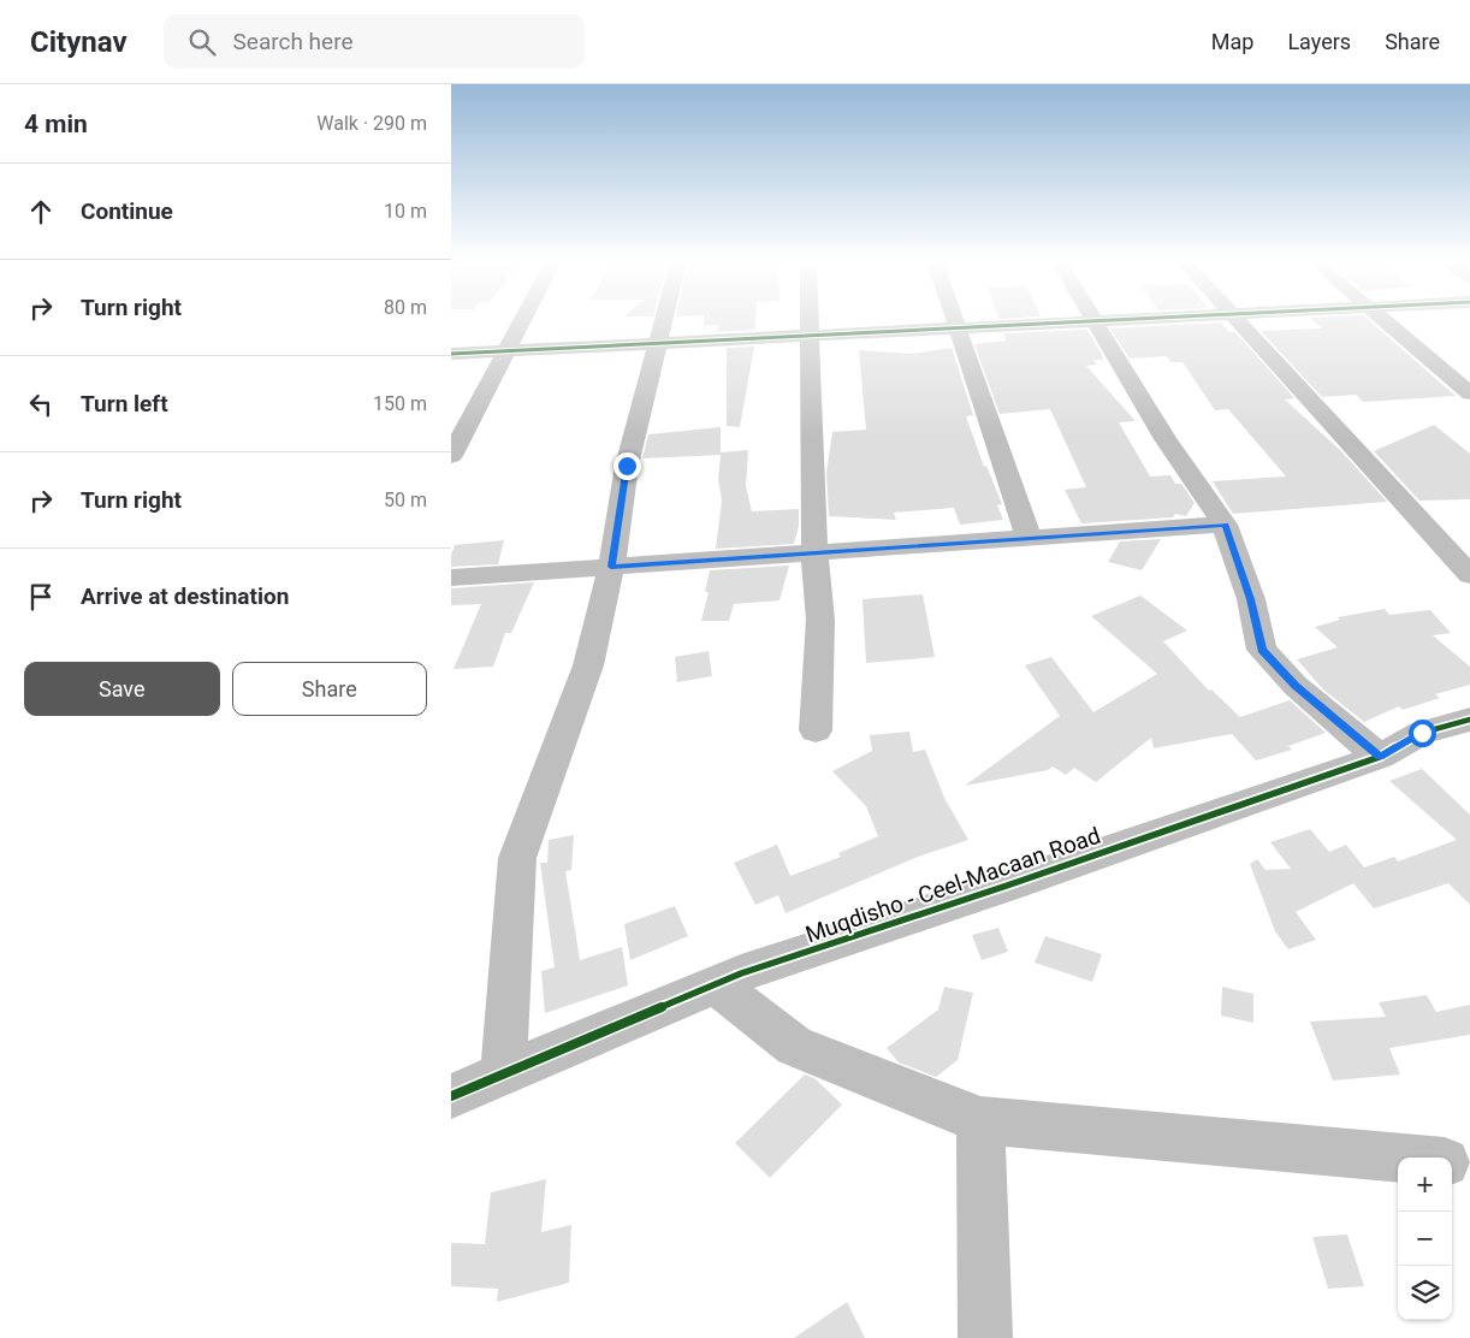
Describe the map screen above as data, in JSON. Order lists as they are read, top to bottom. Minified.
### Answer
{"streets":{"street":["Muqdisho - Ceel-Macaan Road"]},"page":{"header":"Citynav","search":"Search here","nav":["Map","Layers","Share"],"heading":["4 min","Walk · 290 m"],"list":[["Continue","10 m"],["Turn right","80 m"],["Turn left","150 m"],["Turn right","50 m"],"Arrive at destination"],"buttons":["Save","Share"],"map_buttons":["+","−"]}}
